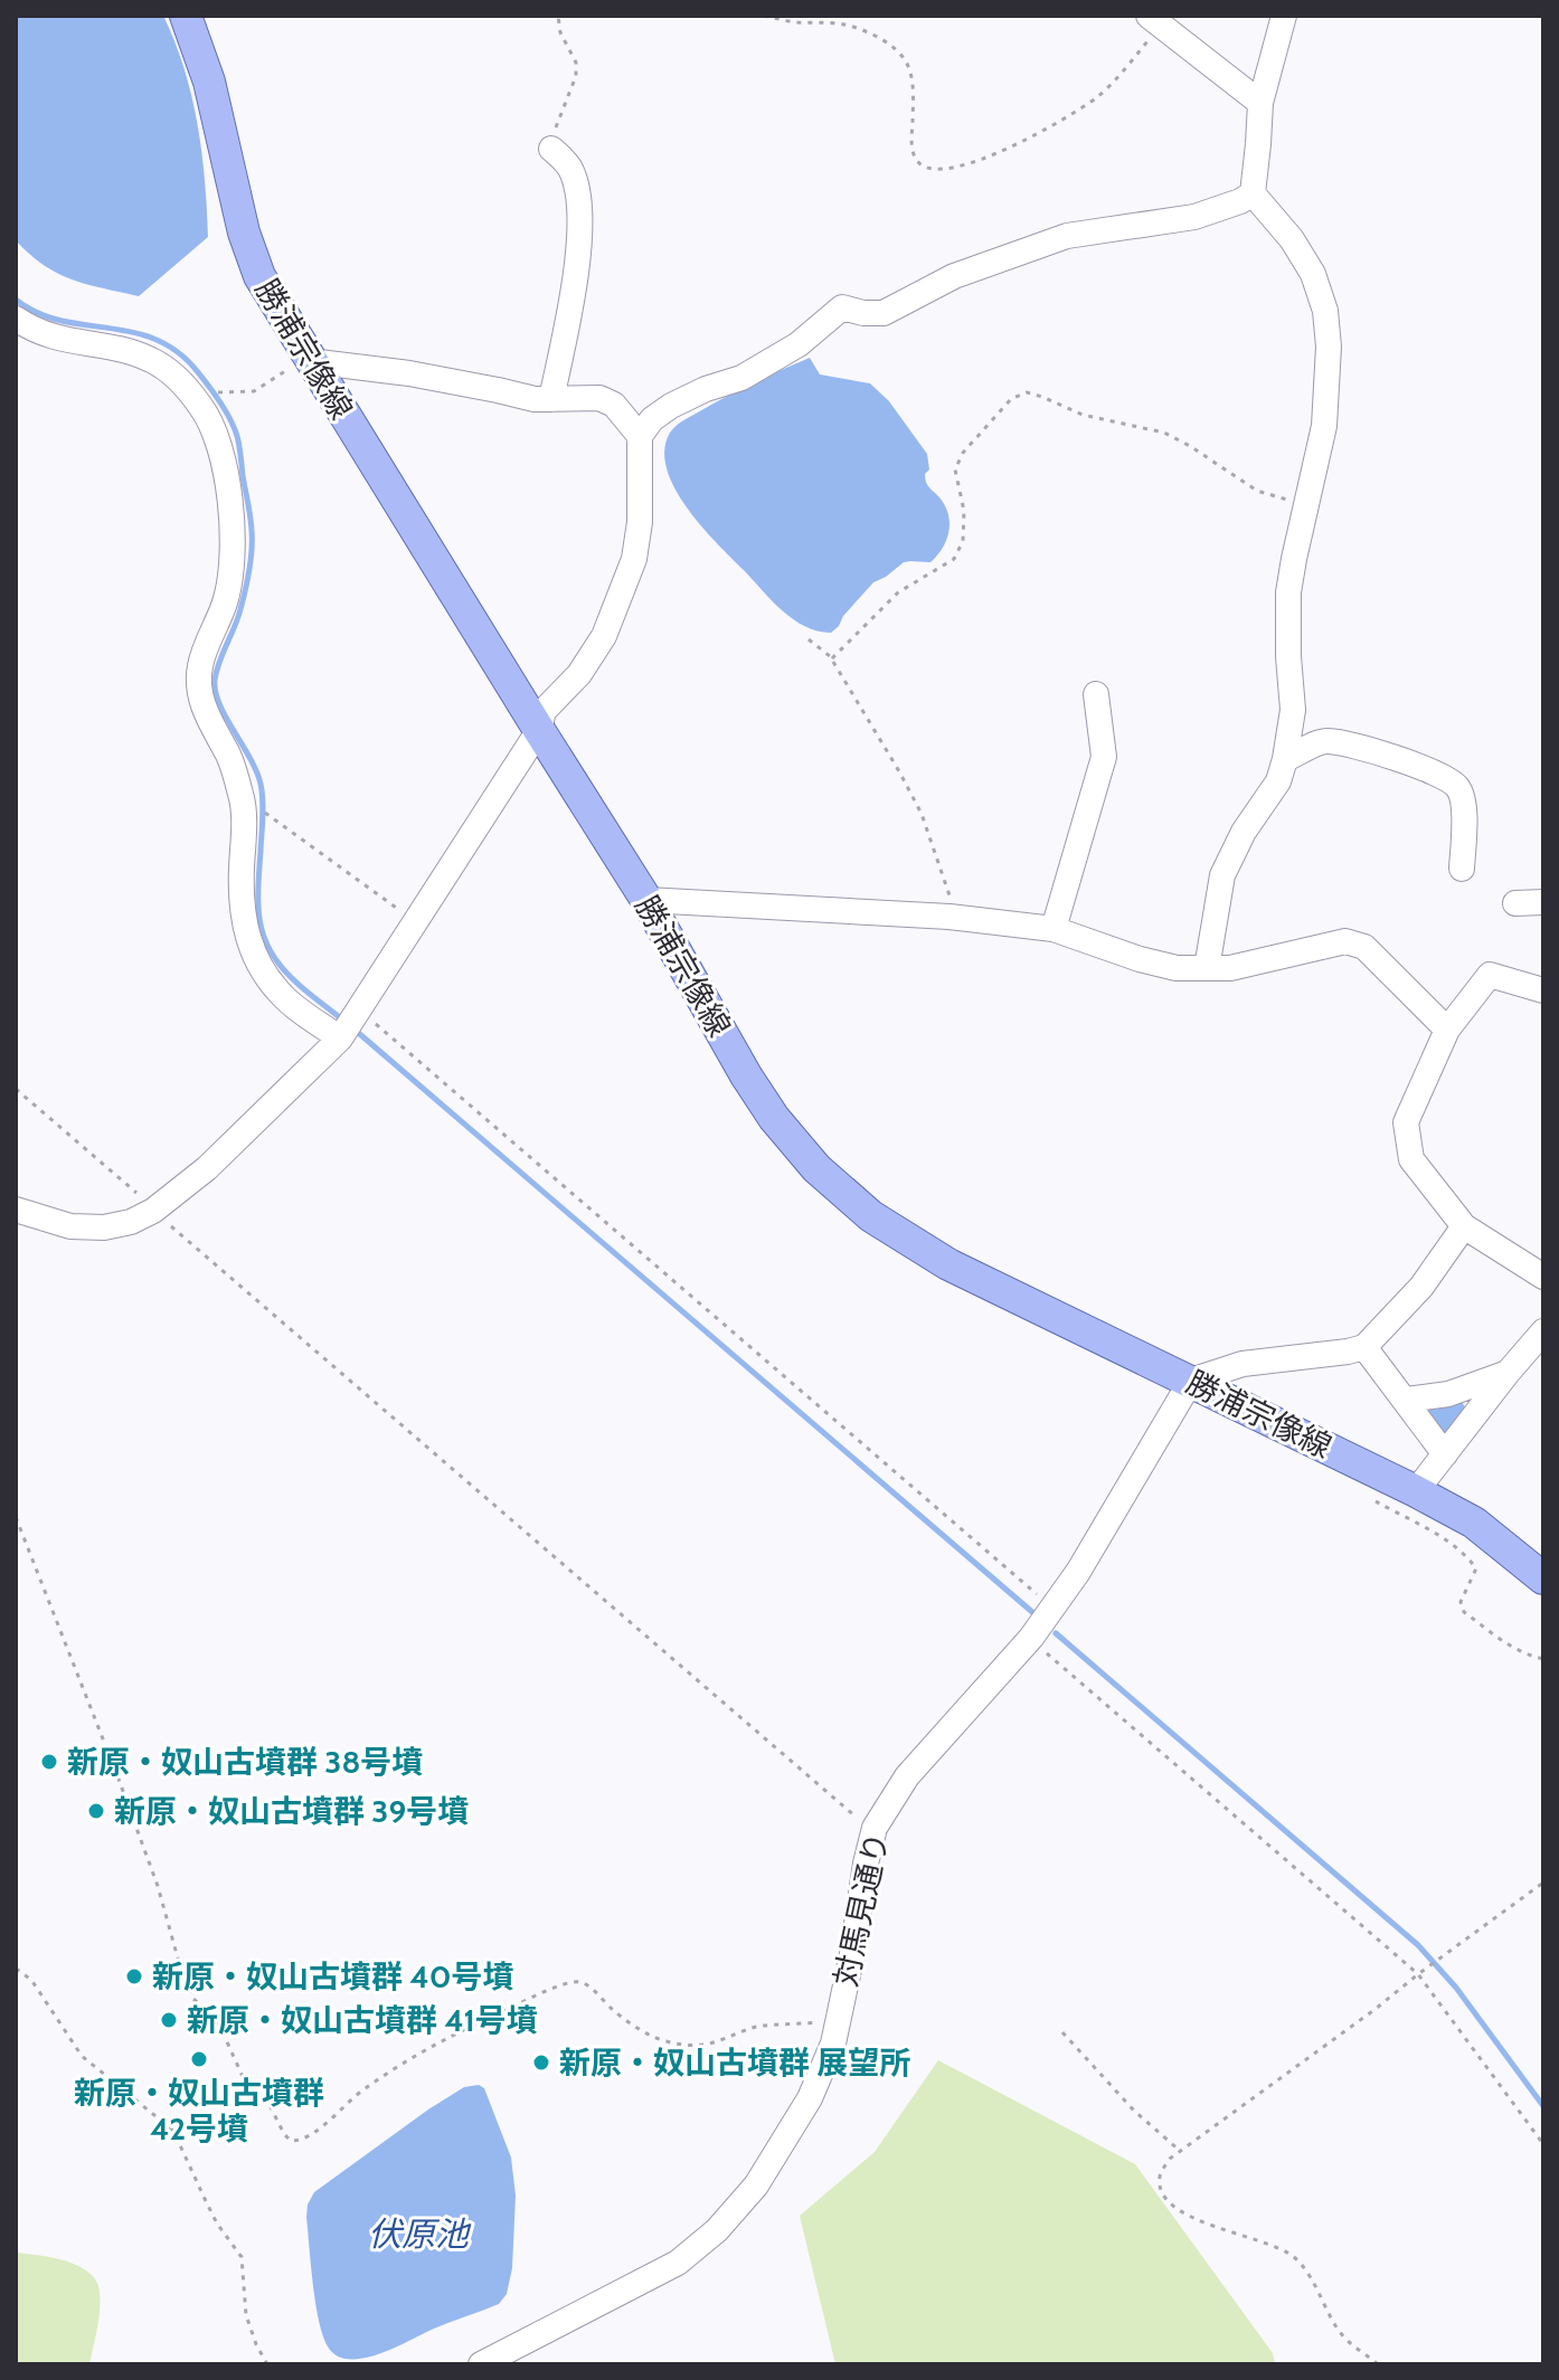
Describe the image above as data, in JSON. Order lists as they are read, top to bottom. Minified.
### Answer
{"streets":{"main road":["勝浦宗像線"],"street":["対馬見通り"]},"crossings":[["勝浦宗像線","対馬見通り"]],"water":["伏原池"],"places":["新原・奴山古墳群 38号墳","新原・奴山古墳群 39号墳","新原・奴山古墳群 40号墳","新原・奴山古墳群 41号墳","新原・奴山古墳群 42号墳","新原・奴山古墳群 展望所"]}
